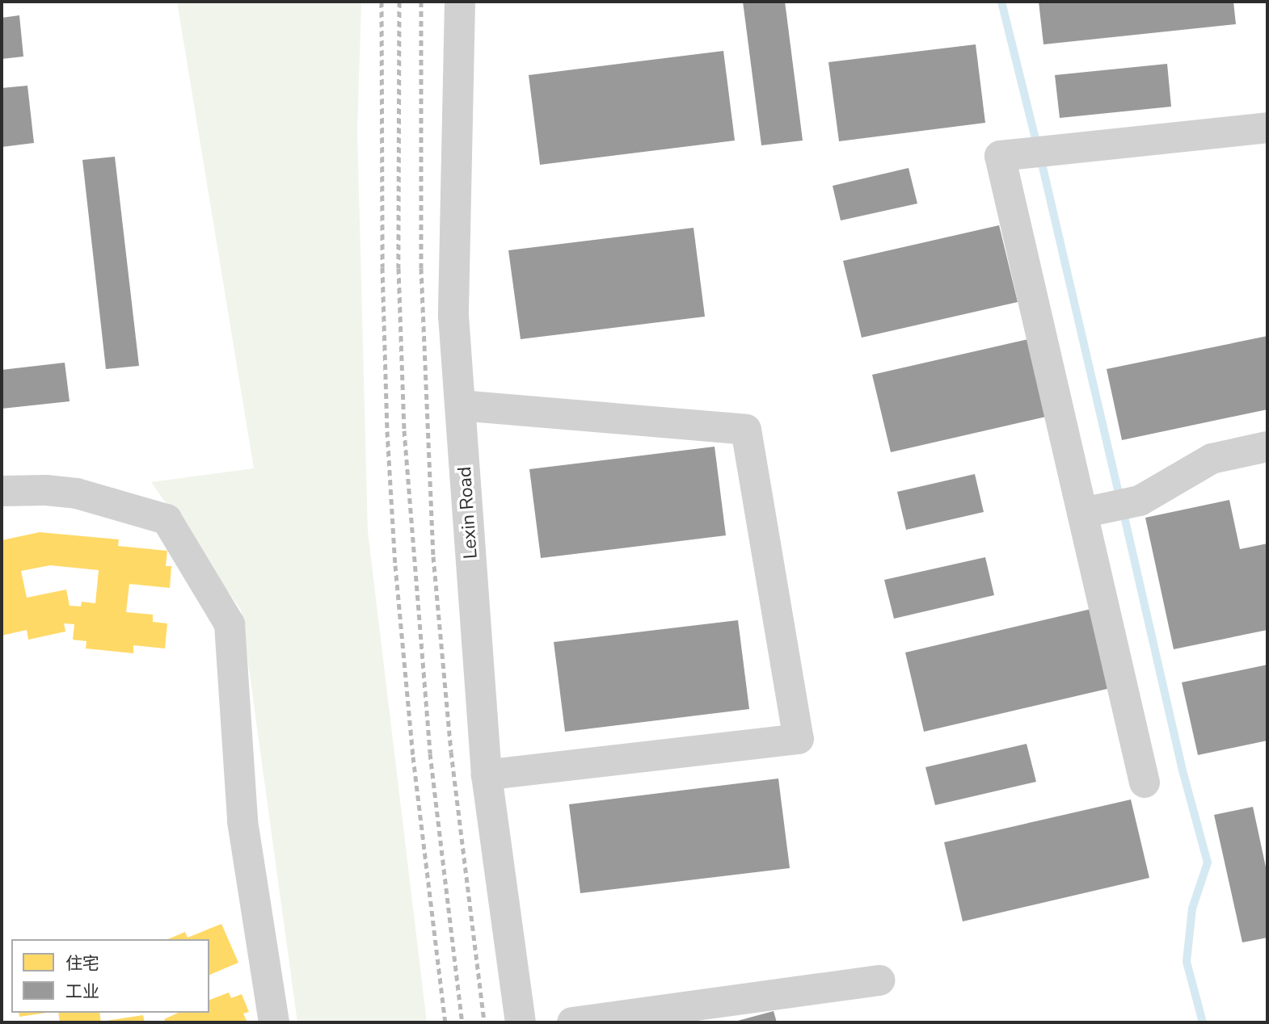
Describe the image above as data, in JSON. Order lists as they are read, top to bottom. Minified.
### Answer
{"streets":{"lane":["Lexin Road"]},"legend":["住宅","工业"]}
